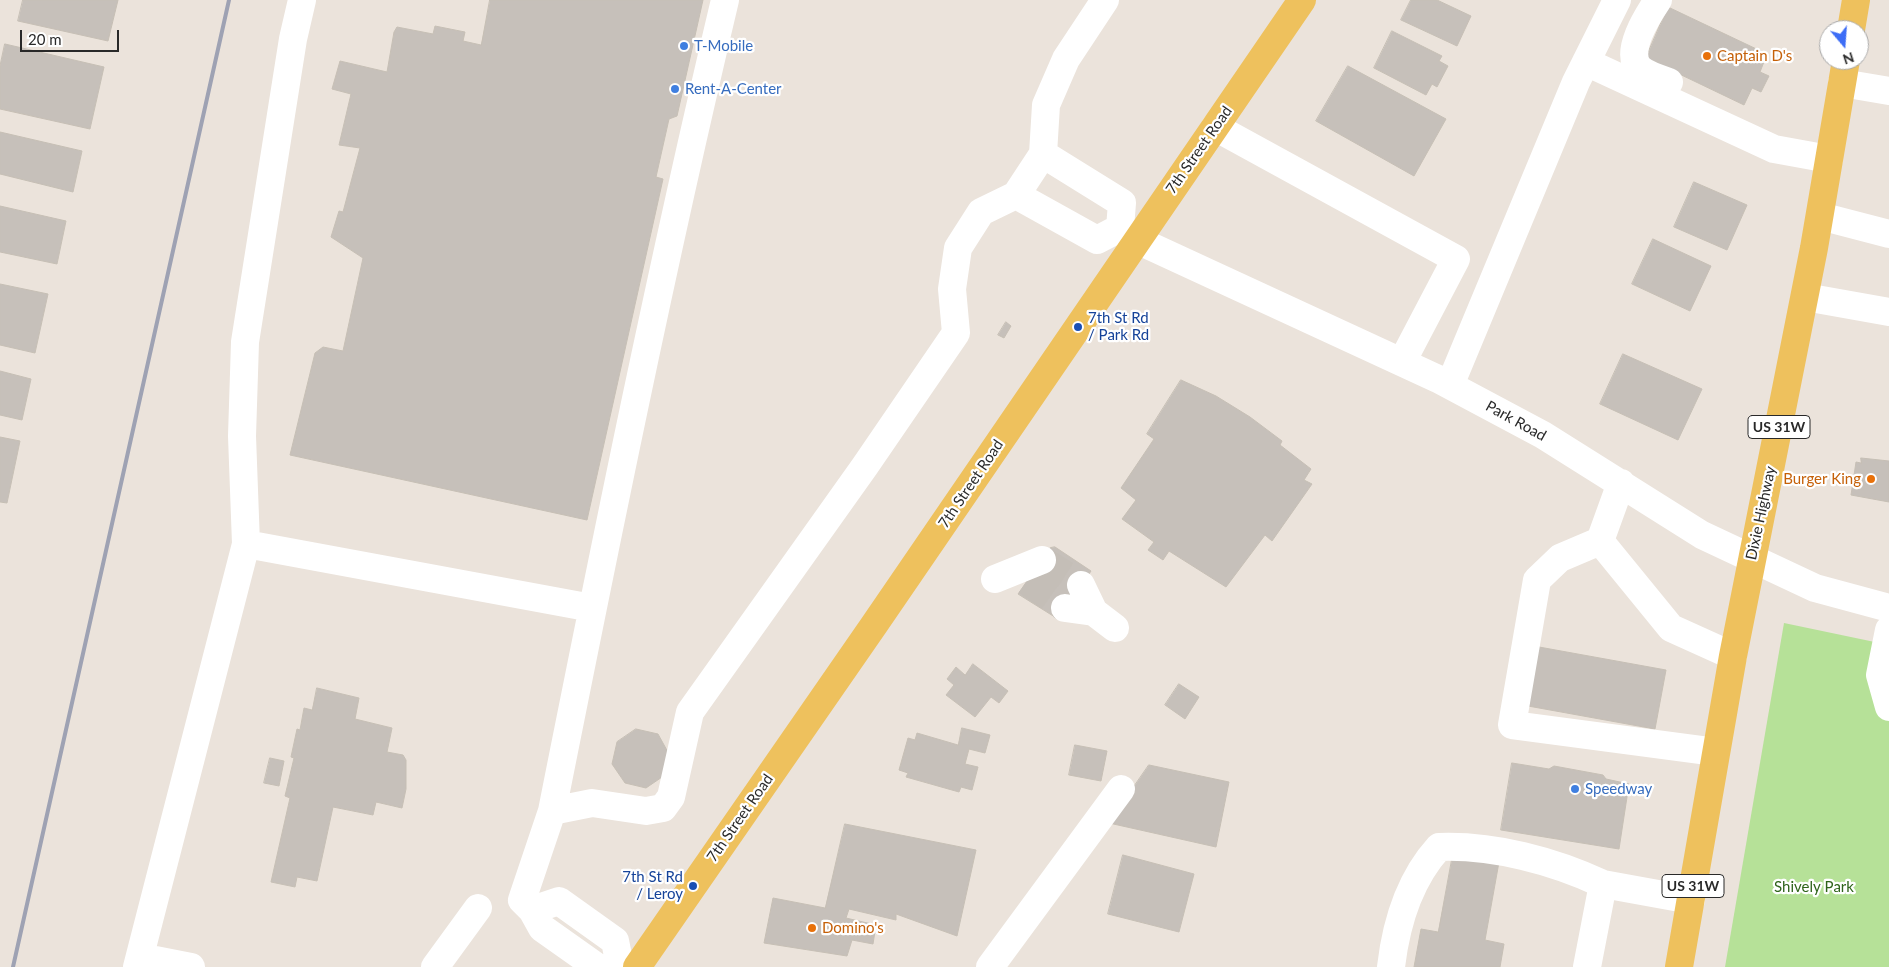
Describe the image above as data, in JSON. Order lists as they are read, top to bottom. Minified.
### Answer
{"streets":{"main road":["7th Street Road","US 31W","Dixie Highway"],"street":["Park Road"]},"crossings":[["7th Street Road","Park Road"],["Park Road","Dixie Highway"]],"parks":["Shively Park"],"places":["T-Mobile","Captain D's","Rent-A-Center","7th St Rd / Park Rd","Burger King","Speedway","7th St Rd / Leroy","Domino's"],"scale_bar":"20 m","north":"bottom"}
